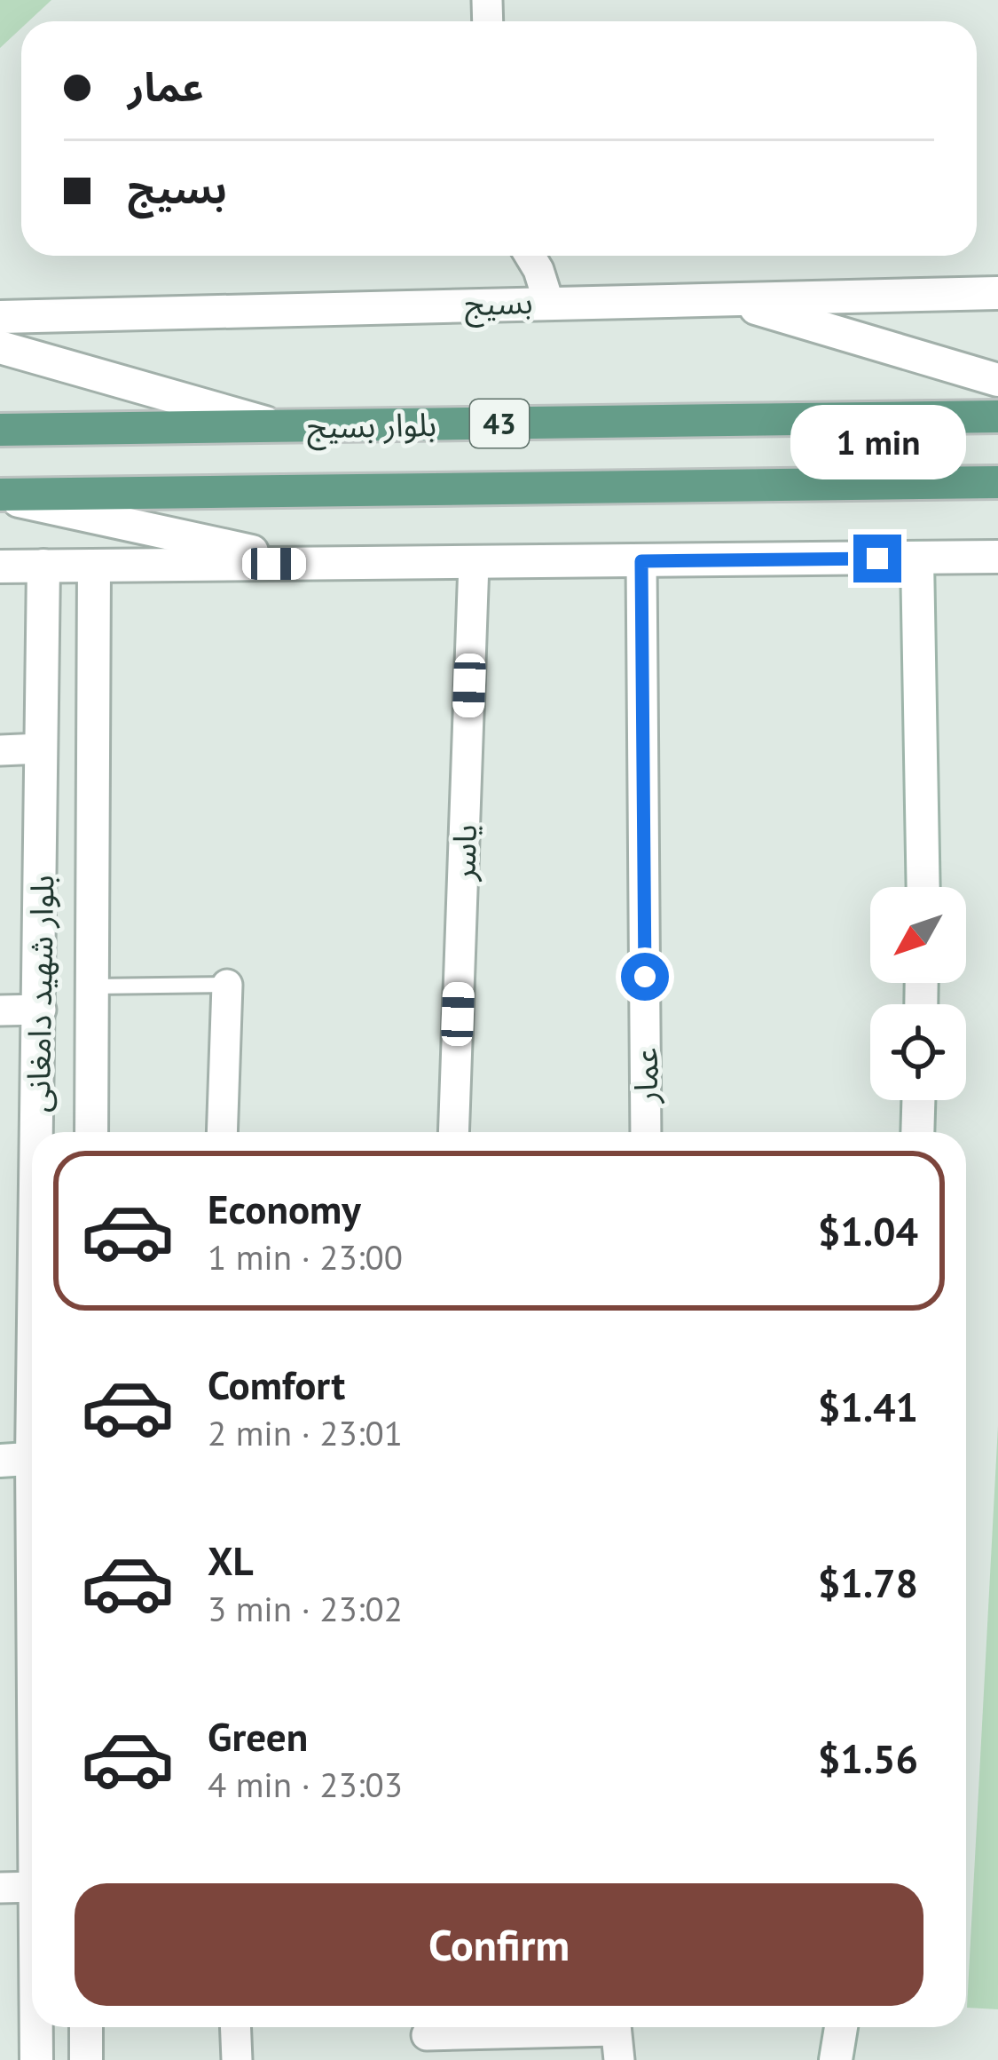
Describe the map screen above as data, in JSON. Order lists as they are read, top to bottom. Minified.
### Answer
{"streets":{"main road":["43","بلوار بسیج"],"street":["بسیج","یاسر","بلوار شهید دامغانی","عمار"]},"north":"bottom left","page":{"banner":["عمار","بسیج"],"bubble":"1 min","list":[{"name":"Economy","note":"1 min · 23:00","value":"$1.04"},{"name":"Comfort","note":"2 min · 23:01","value":"$1.41"},{"name":"XL","note":"3 min · 23:02","value":"$1.78"},{"name":"Green","note":"4 min · 23:03","value":"$1.56"}],"buttons":"Confirm"}}
